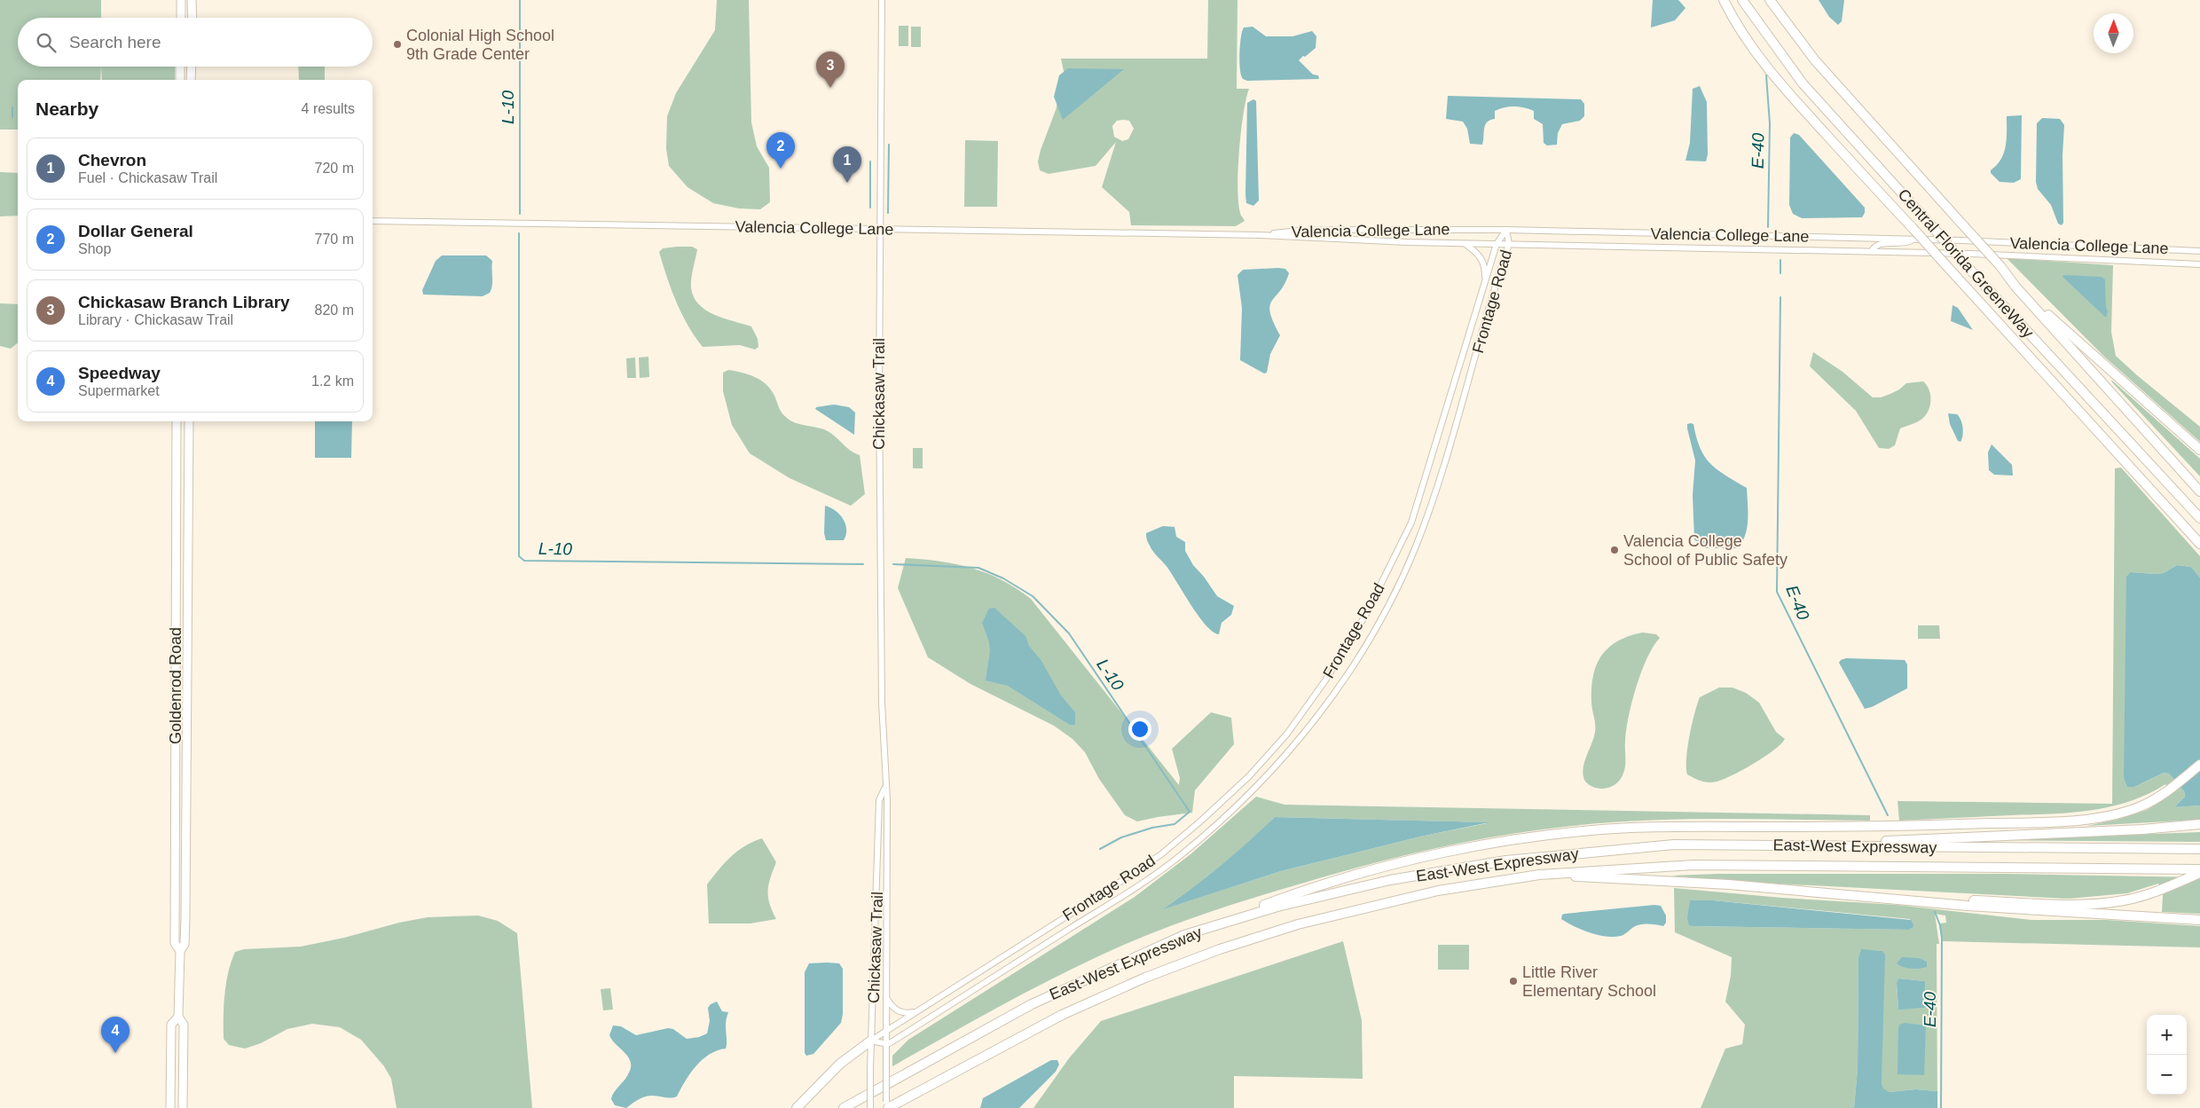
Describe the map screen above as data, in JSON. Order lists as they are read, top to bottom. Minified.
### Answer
{"streets":{"highway":["Central Florida GreeneWay","East-West Expressway"],"main road":["Goldenrod Road"],"street":["Valencia College Lane","Frontage Road","Chickasaw Trail"]},"crossings":[["Valencia College Lane","Frontage Road"],["Valencia College Lane","Chickasaw Trail"],["Frontage Road","Chickasaw Trail"],["Chickasaw Trail","East-West Expressway"]],"water":["L-10","E-40"],"places":["Colonial High School 9th Grade Center","Valencia College School of Public Safety","Little River Elementary School"],"north":"top","page":{"search":"Search here","pins":["3","2","1","4"],"heading":["Nearby","4 results"],"list":[{"mark":"1","name":"Chevron","note":"Fuel · Chickasaw Trail","value":"720 m"},{"mark":"2","name":"Dollar General","note":"Shop","value":"770 m"},{"mark":"3","name":"Chickasaw Branch Library","note":"Library · Chickasaw Trail","value":"820 m"},{"mark":"4","name":"Speedway","note":"Supermarket","value":"1.2 km"}],"map_buttons":["+","−"]}}
